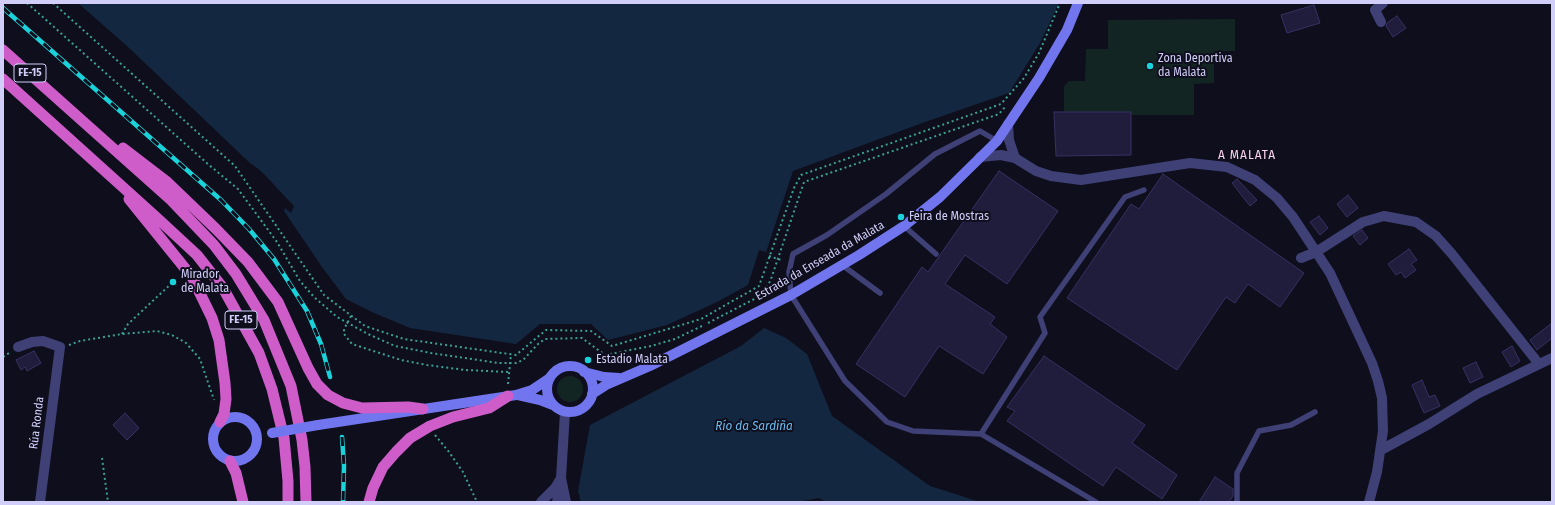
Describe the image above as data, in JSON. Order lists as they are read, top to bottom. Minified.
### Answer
{"streets":{"highway":["FE-15"],"main road":["Estrada da Enseada da Malata"],"street":["Rúa Ronda"]},"districts":["A MALATA"],"water":["Río da Sardiña"],"places":["Zona Deportiva da Malata","Feira de Mostras","Mirador de Malata","Estadio Malata"]}
